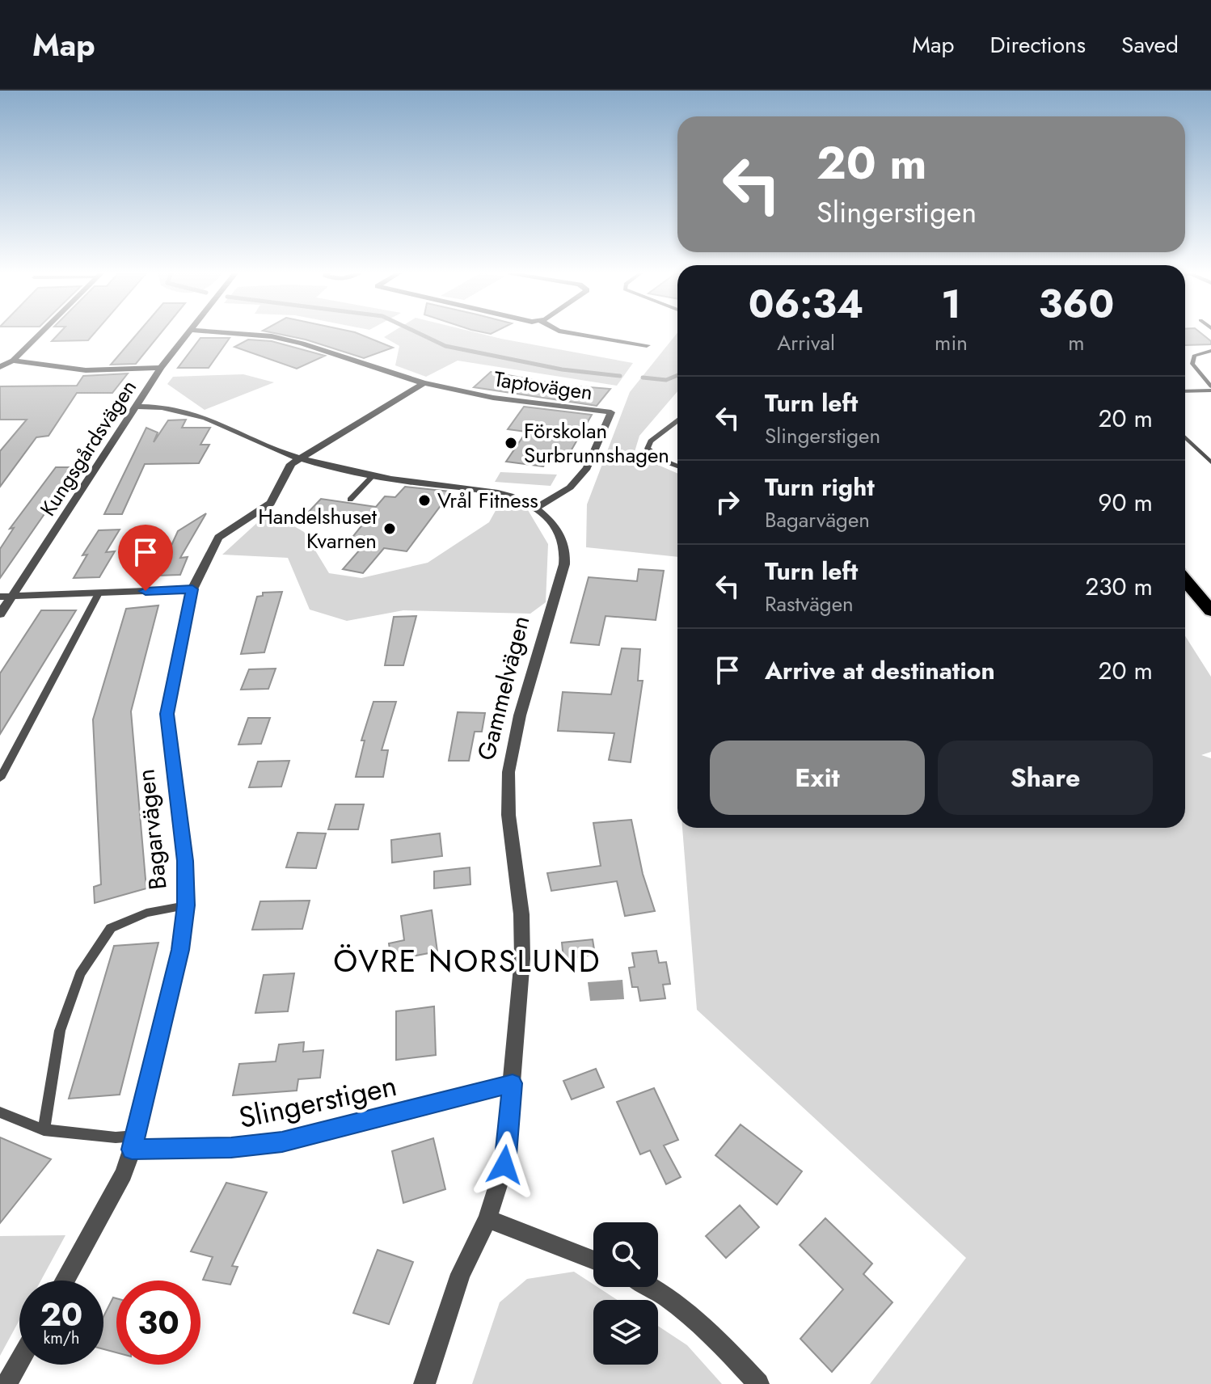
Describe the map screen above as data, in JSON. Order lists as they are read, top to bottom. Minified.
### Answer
{"streets":{"street":["Taptovägen","Kungsgårdsvägen","Gammelvägen","Bagarvägen","Slingerstigen"]},"crossings":[["Taptovägen","Gammelvägen"],["Kungsgårdsvägen","Gammelvägen"],["Gammelvägen","Bagarvägen"],["Gammelvägen","Slingerstigen"],["Bagarvägen","Slingerstigen"]],"districts":["ÖVRE NORSLUND"],"places":["Förskolan Surbrunnshagen","Vrål Fitness","Handelshuset Kvarnen"],"page":{"header":"Map","nav":["Map","Directions","Saved"],"turn":["20 m","Slingerstigen"],"eta":["06:34","Arrival","1","min","360","m"],"list":[{"name":"Turn left","note":"Slingerstigen","value":"20 m"},{"name":"Turn right","note":"Bagarvägen","value":"90 m"},{"name":"Turn left","note":"Rastvägen","value":"230 m"},{"name":"Arrive at destination","value":"20 m"}],"buttons":["Exit","Share"],"speed":"20 km/h","limit":"30"}}
